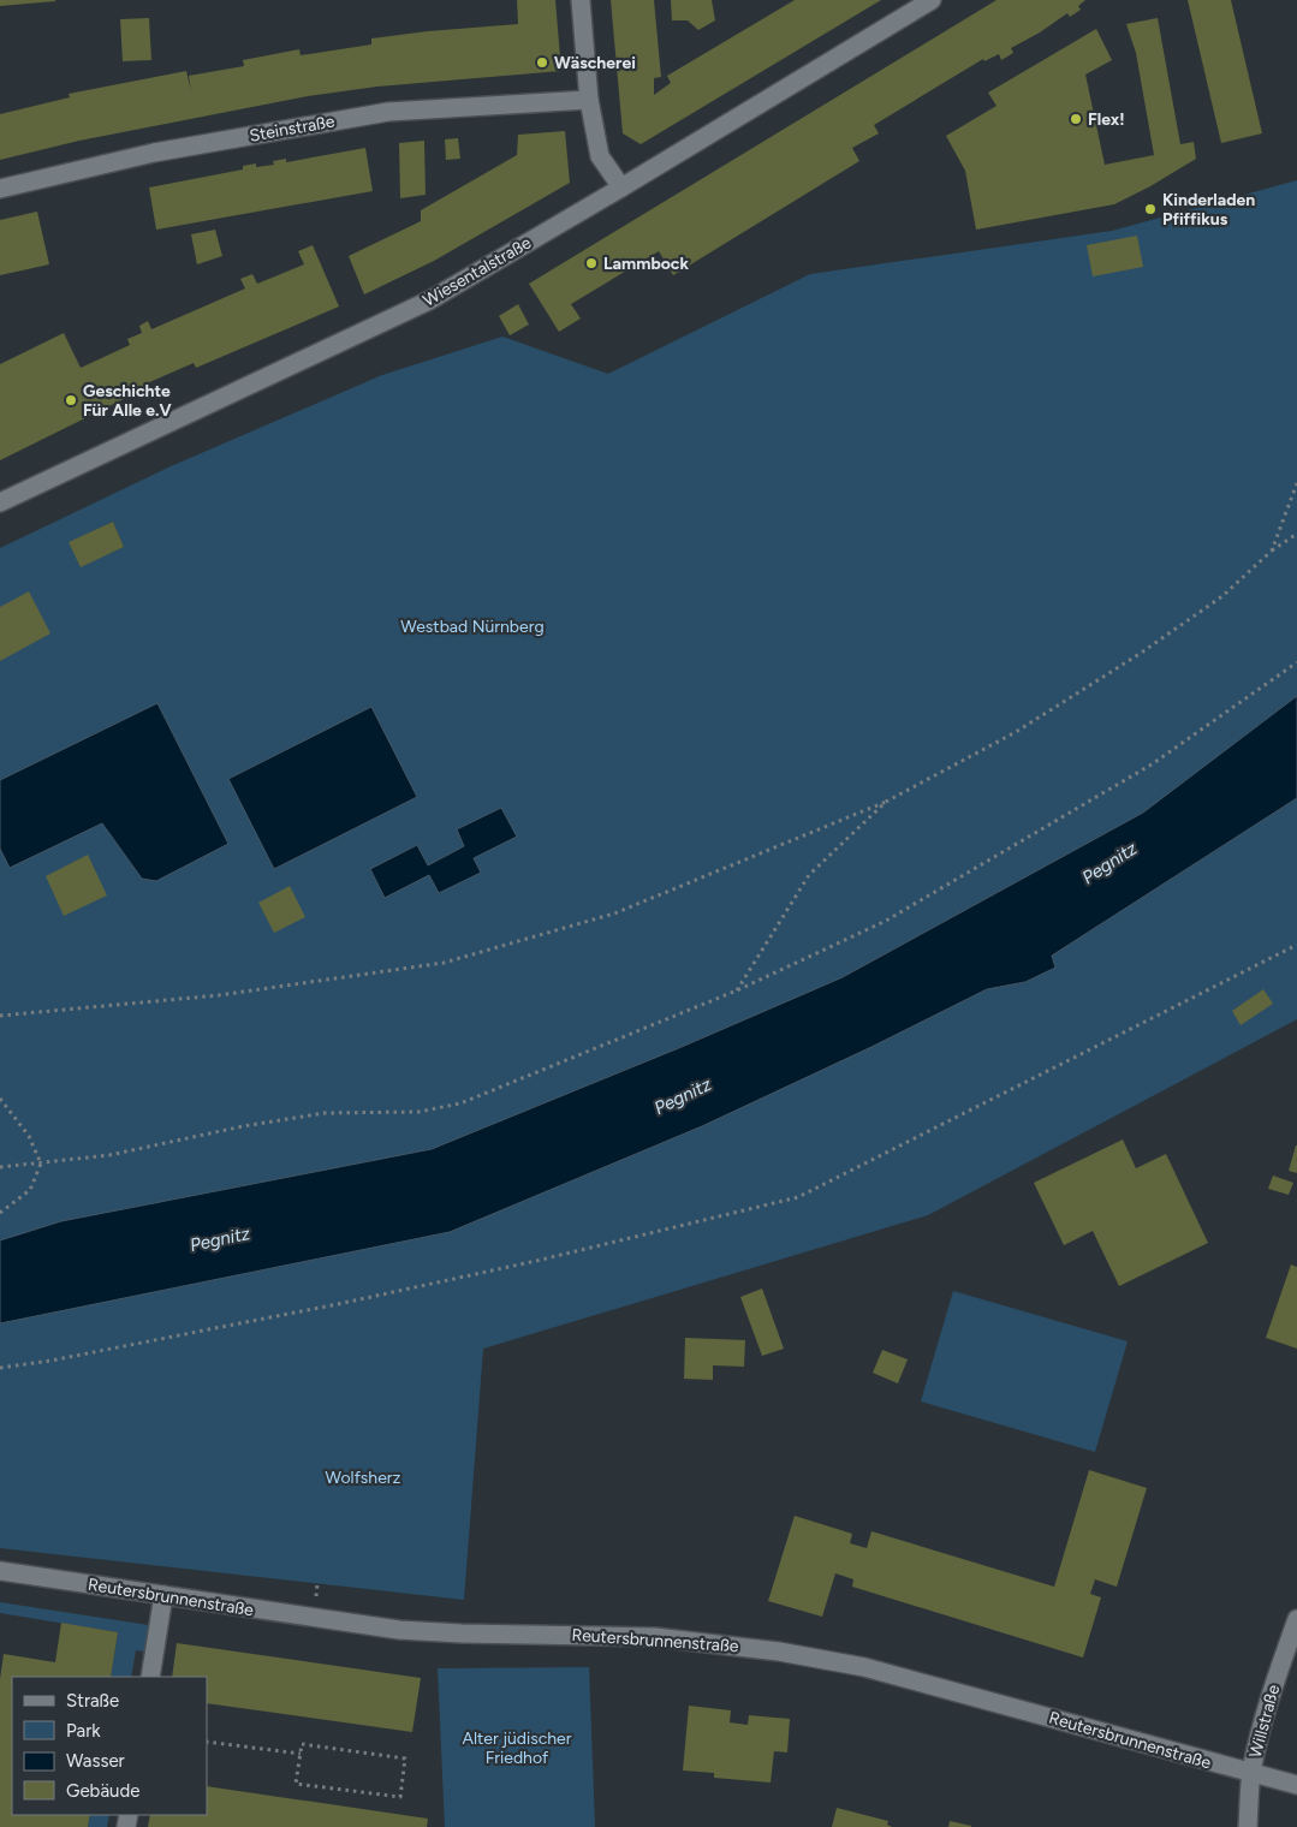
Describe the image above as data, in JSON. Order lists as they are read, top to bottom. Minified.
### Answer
{"streets":{"street":["Steinstraße","Wiesentalstraße","Reutersbrunnenstraße","Willstraße"]},"crossings":[["Reutersbrunnenstraße","Willstraße"]],"water":["Pegnitz"],"parks":["Westbad Nürnberg","Wolfsherz","Alter jüdischer Friedhof"],"places":["Wäscherei","Flex!","Kinderladen Pfiffikus","Lammbock","Geschichte Für Alle e.V"],"legend":["Straße","Park","Wasser","Gebäude"]}
